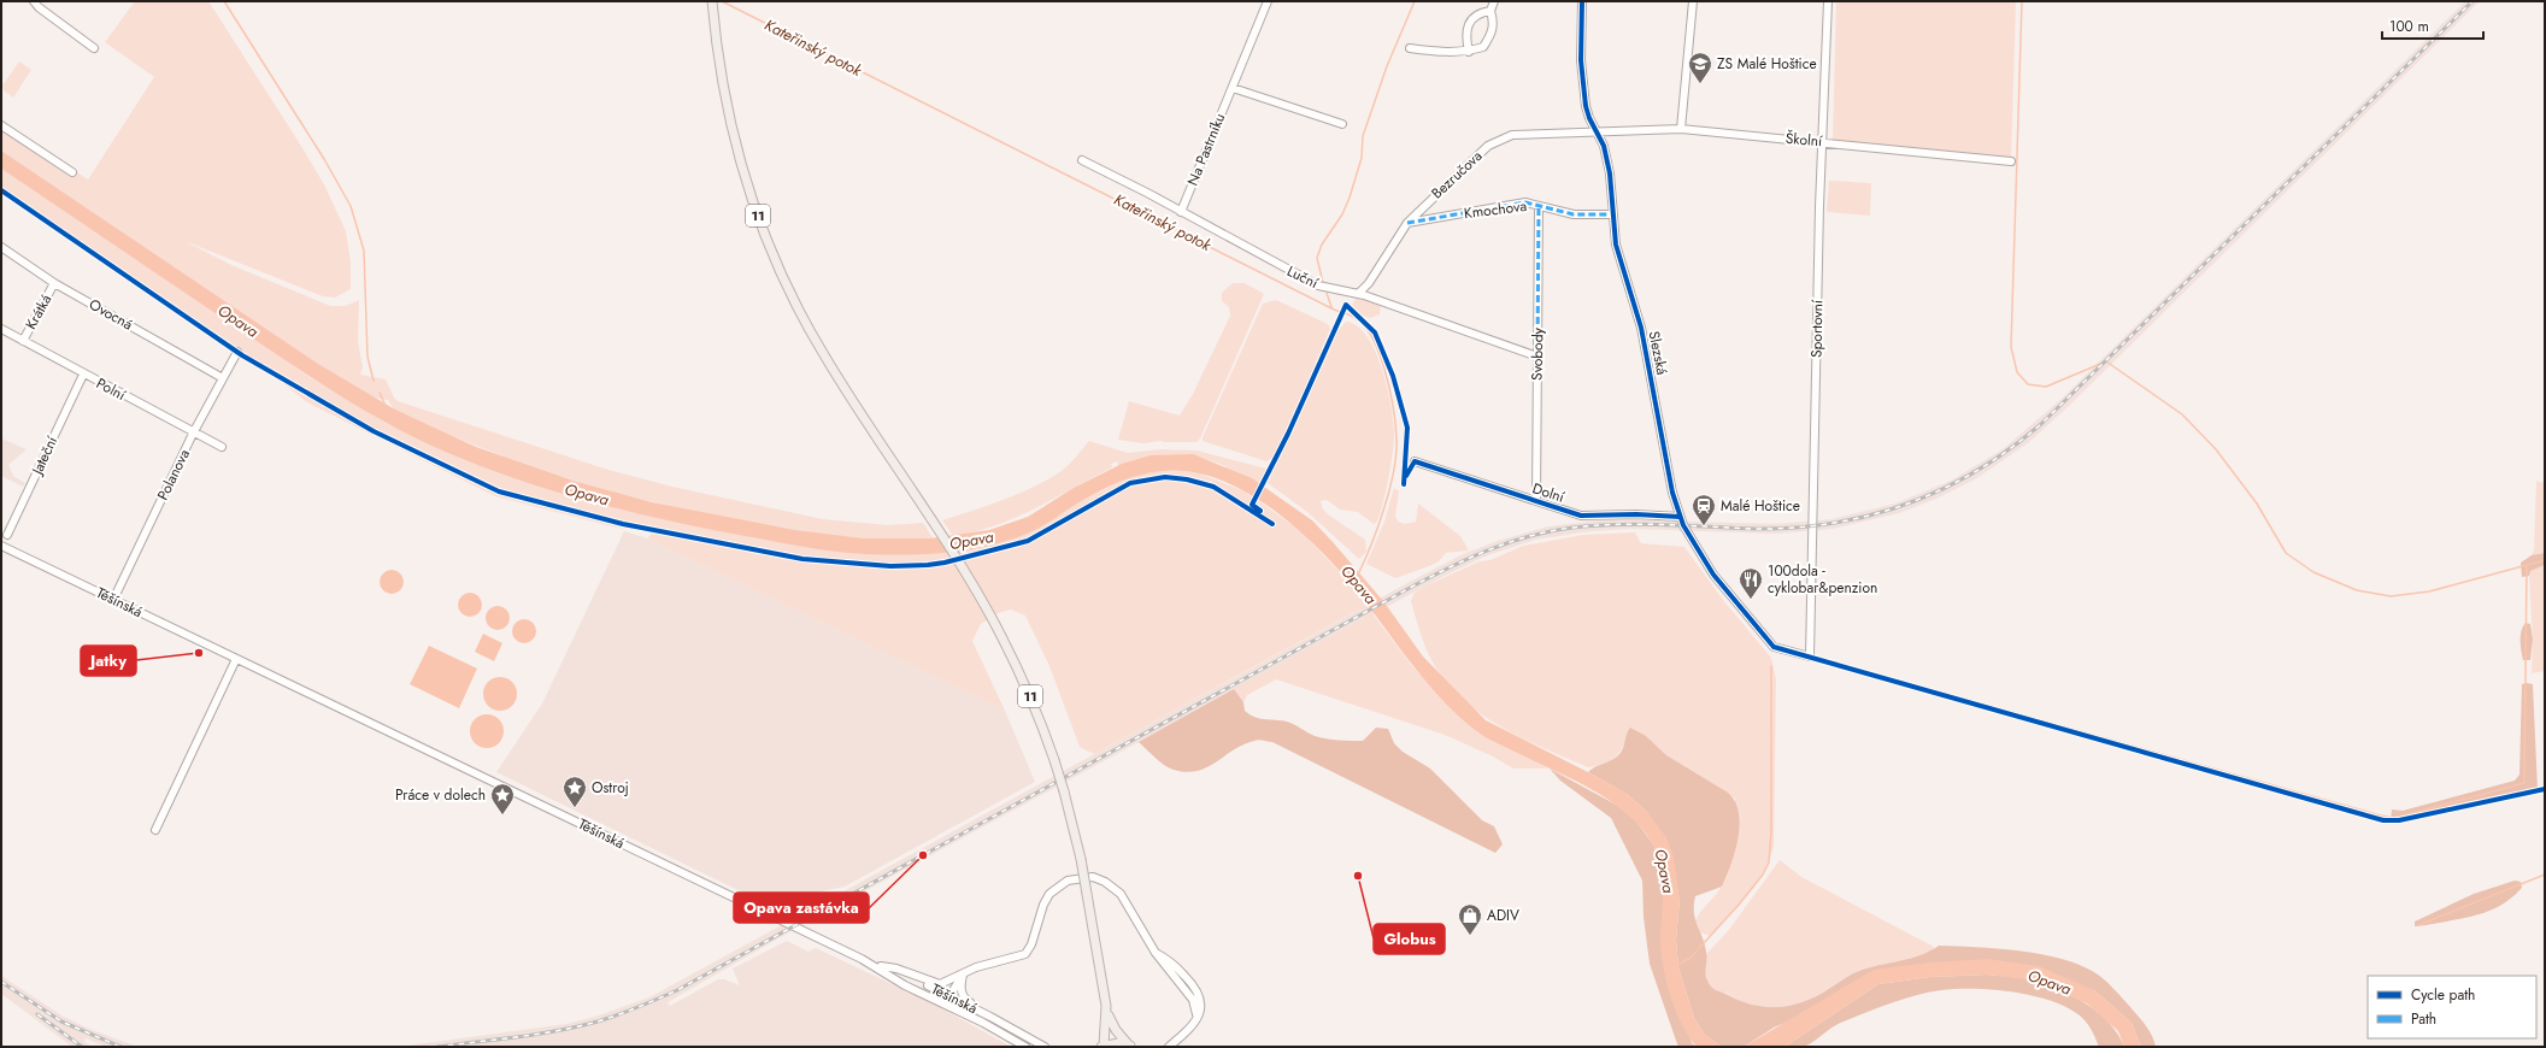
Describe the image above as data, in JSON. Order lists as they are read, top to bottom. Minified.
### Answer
{"streets":{"main road":["11"],"street":["Školní","Na Pastrníku","Bezručova","Kmochova","Luční","Krátká","Ovocná","Sportovní","Slezská","Svobody","Polní","Jateční","Polanova","Dolní","Těšínská"]},"crossings":[["Školní","Bezručova"],["Školní","Sportovní"],["Školní","Slezská"],["Na Pastrníku","Luční"],["Bezručova","Kmochova"],["Bezručova","Luční"],["Bezručova","Slezská"],["Kmochova","Slezská"],["Kmochova","Svobody"],["Luční","Svobody"],["Krátká","Ovocná"],["Krátká","Polní"],["Ovocná","Polanova"],["Sportovní","Slezská"],["Slezská","Dolní"],["Svobody","Dolní"],["Polní","Jateční"],["Polní","Polanova"],["Polanova","Těšínská"]],"water":["Kateřinský potok","Opava"],"places":{"school or university":["ZS Malé Hoštice"],"station":["Malé Hoštice"],"restaurant":["100dola - cyklobar&penzion"],"other":["Jatky","Opava zastávka","Globus"],"place":["Ostroj","Práce v dolech"],"shop":["ADIV"]},"legend":["Cycle path","Path"],"scale_bar":"100 m"}
